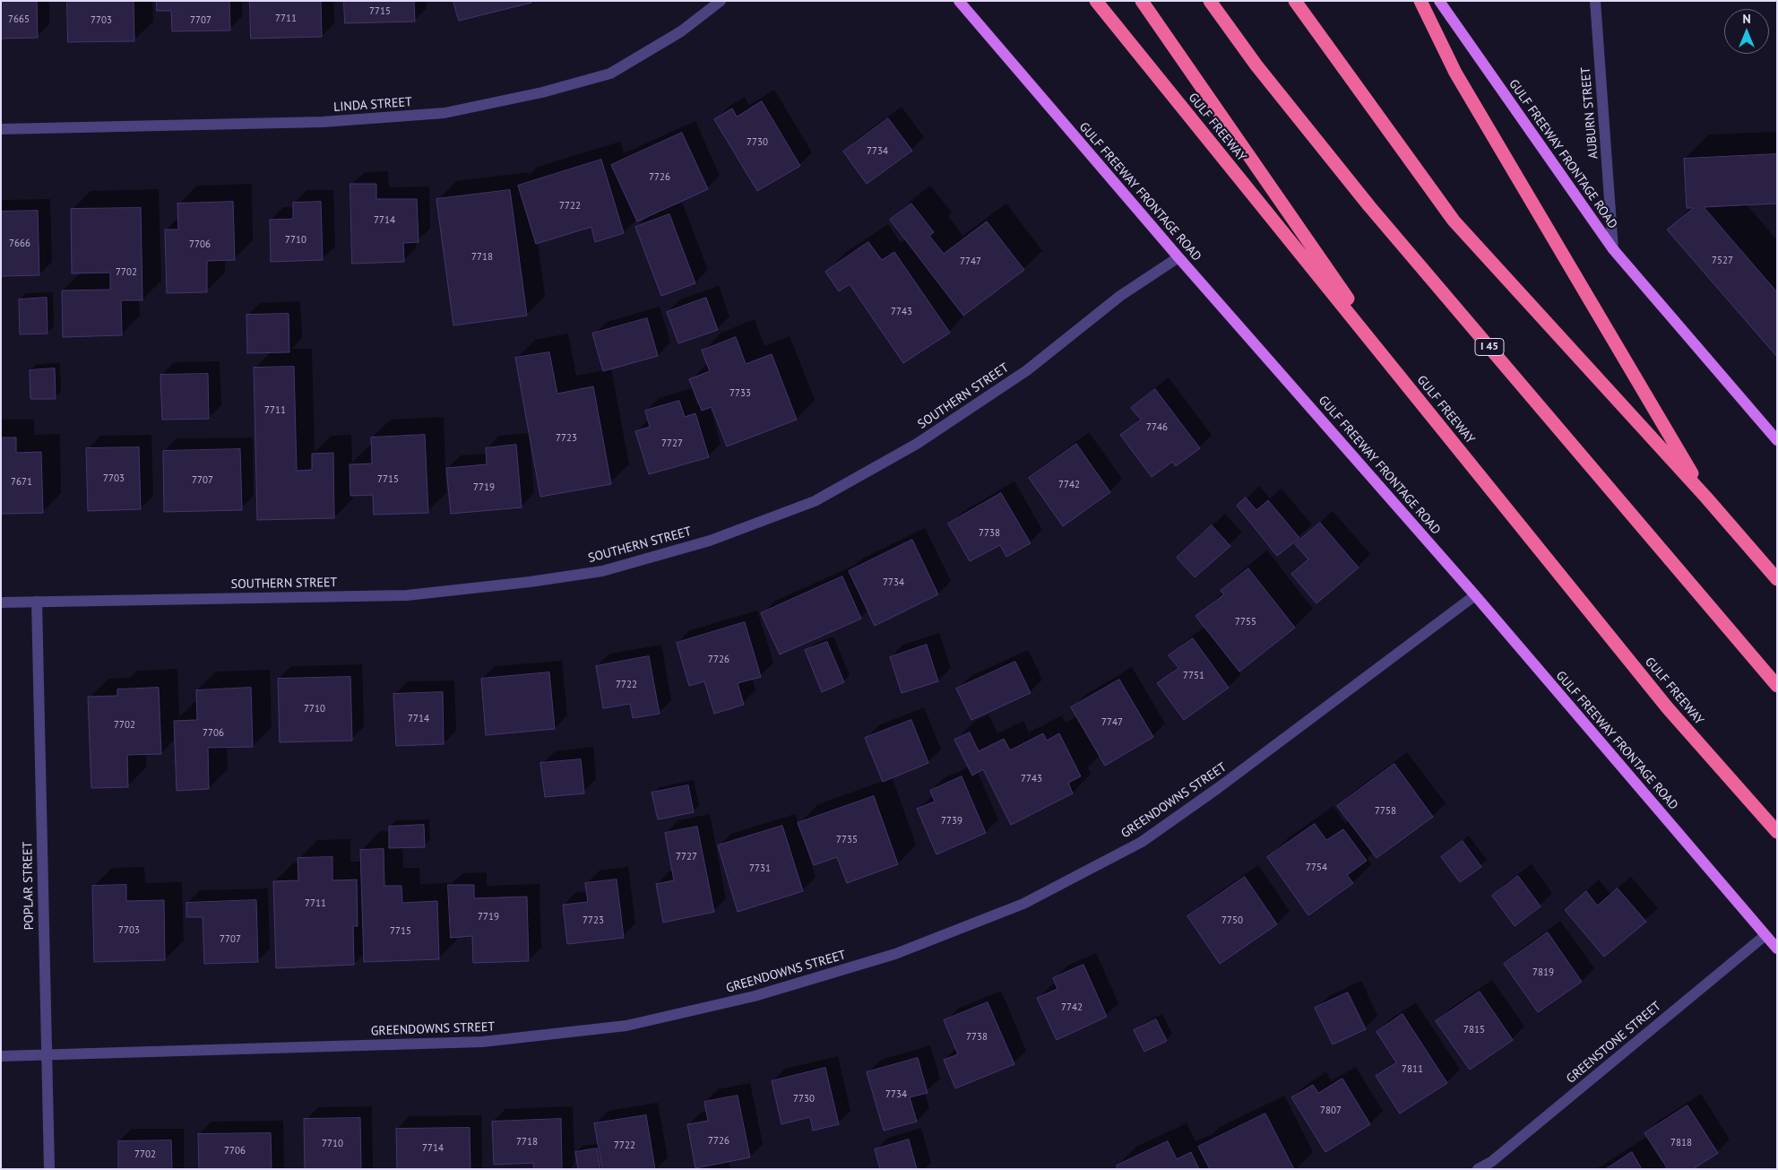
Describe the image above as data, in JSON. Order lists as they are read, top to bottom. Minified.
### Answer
{"streets":{"highway":["GULF FREEWAY","I 45"],"main road":["GULF FREEWAY FRONTAGE ROAD"],"street":["LINDA STREET","AUBURN STREET","SOUTHERN STREET","GREENDOWNS STREET","POPLAR STREET","GREENSTONE STREET"]},"crossings":[["AUBURN STREET","GULF FREEWAY FRONTAGE ROAD"],["GULF FREEWAY FRONTAGE ROAD","SOUTHERN STREET"],["GULF FREEWAY FRONTAGE ROAD","GREENDOWNS STREET"],["GULF FREEWAY FRONTAGE ROAD","GREENSTONE STREET"],["SOUTHERN STREET","POPLAR STREET"],["GREENDOWNS STREET","POPLAR STREET"]],"house_numbers":["7715","7711","7665","7703","7707","7730","7734","7726","7722","7714","7710","7666","7706","7718","7527","7747","7702","7743","7733","7711","7746","7723","7727","7703","7715","7707","7671","7742","7719","7738","7734","7755","7726","7751","7722","7710","7714","7747","7702","7706","7743","7758","7739","7735","7727","7754","7731","7711","7719","7723","7750","7703","7715","7707","7819","7742","7815","7738","7811","7734","7730","7807","7726","7718","7818","7710","7722","7714","7706","7702"],"north":"top"}
